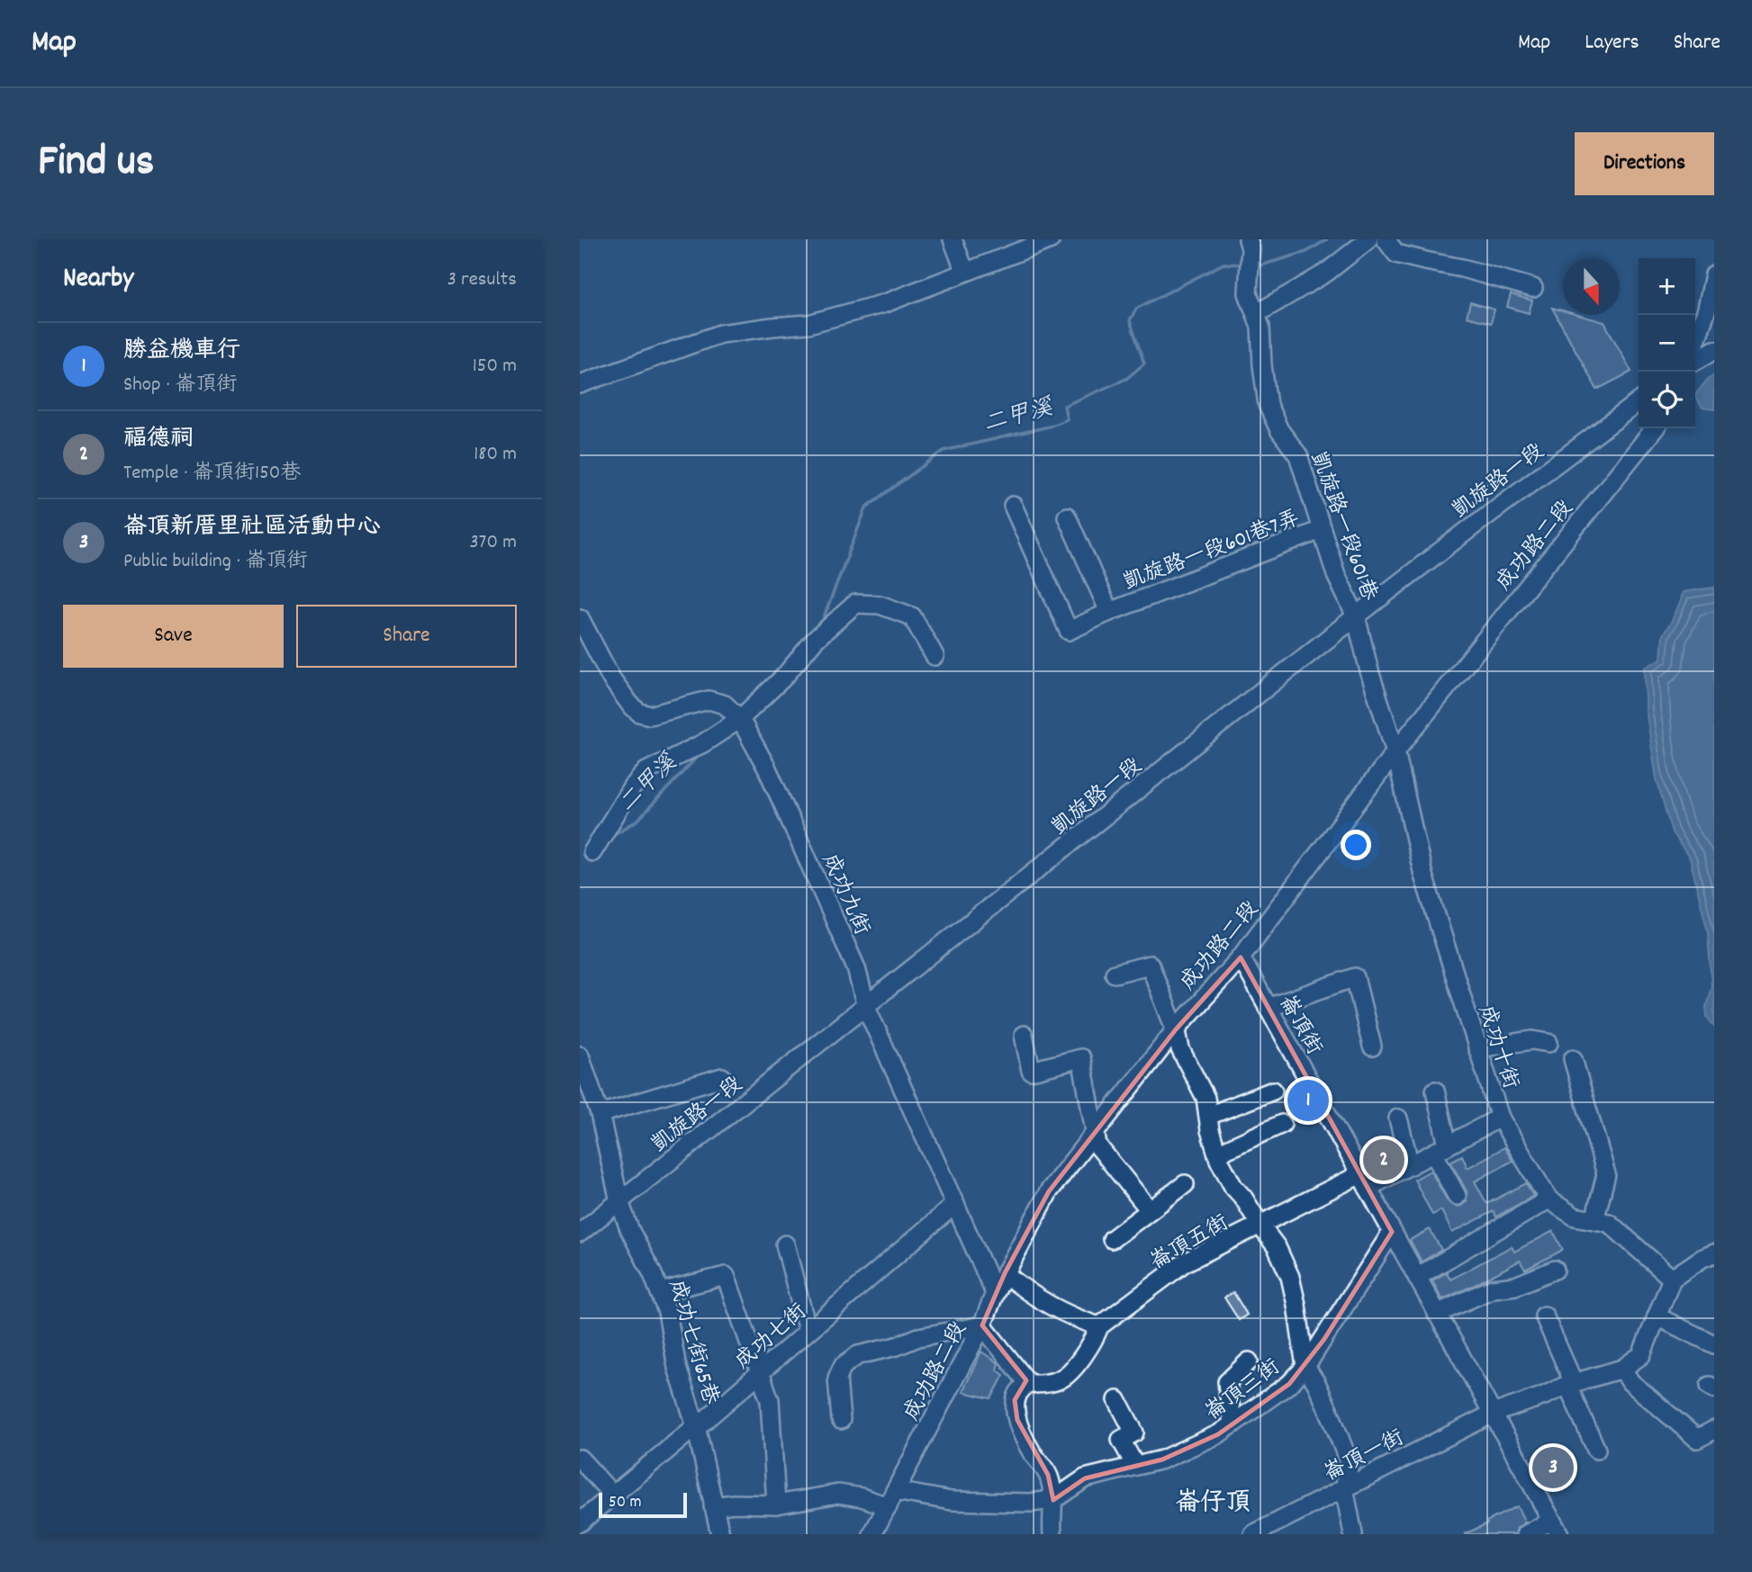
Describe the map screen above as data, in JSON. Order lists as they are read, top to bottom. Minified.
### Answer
{"streets":{"street":["凱旋路一段","凱旋路一段601巷","成功路二段","凱旋路一段601巷7弄","成功九街","崙頂街","成功十街","崙頂五街","成功七街","成功七街65巷","崙頂三街","崙頂一街"]},"crossings":[["凱旋路一段","凱旋路一段601巷"],["凱旋路一段","成功九街"],["凱旋路一段","成功七街65巷"],["凱旋路一段601巷","成功路二段"],["凱旋路一段601巷","凱旋路一段601巷7弄"],["凱旋路一段601巷","成功十街"],["成功路二段","成功九街"],["成功路二段","崙頂街"],["成功路二段","成功十街"],["成功九街","成功七街"],["崙頂街","崙頂五街"],["崙頂街","崙頂三街"],["崙頂街","崙頂一街"],["成功十街","崙頂五街"],["成功七街","成功七街65巷"]],"districts":["崙仔頂"],"water":["二甲溪"],"scale_bar":"50 m","north":"bottom","page":{"header":"Map","nav":["Map","Layers","Share"],"title":"Find us","buttons":["Directions",["Save","Share"]],"heading":["Nearby","3 results"],"map_buttons":["+","−"],"list":[{"mark":"1","name":"勝益機車行","note":"Shop · 崙頂街","value":"150 m"},{"mark":"2","name":"福德祠","note":"Temple · 崙頂街150巷","value":"180 m"},{"mark":"3","name":"崙頂新厝里社區活動中心","note":"Public building · 崙頂街","value":"370 m"}],"pins":["1","2","3"],"scale":"50 m"}}
